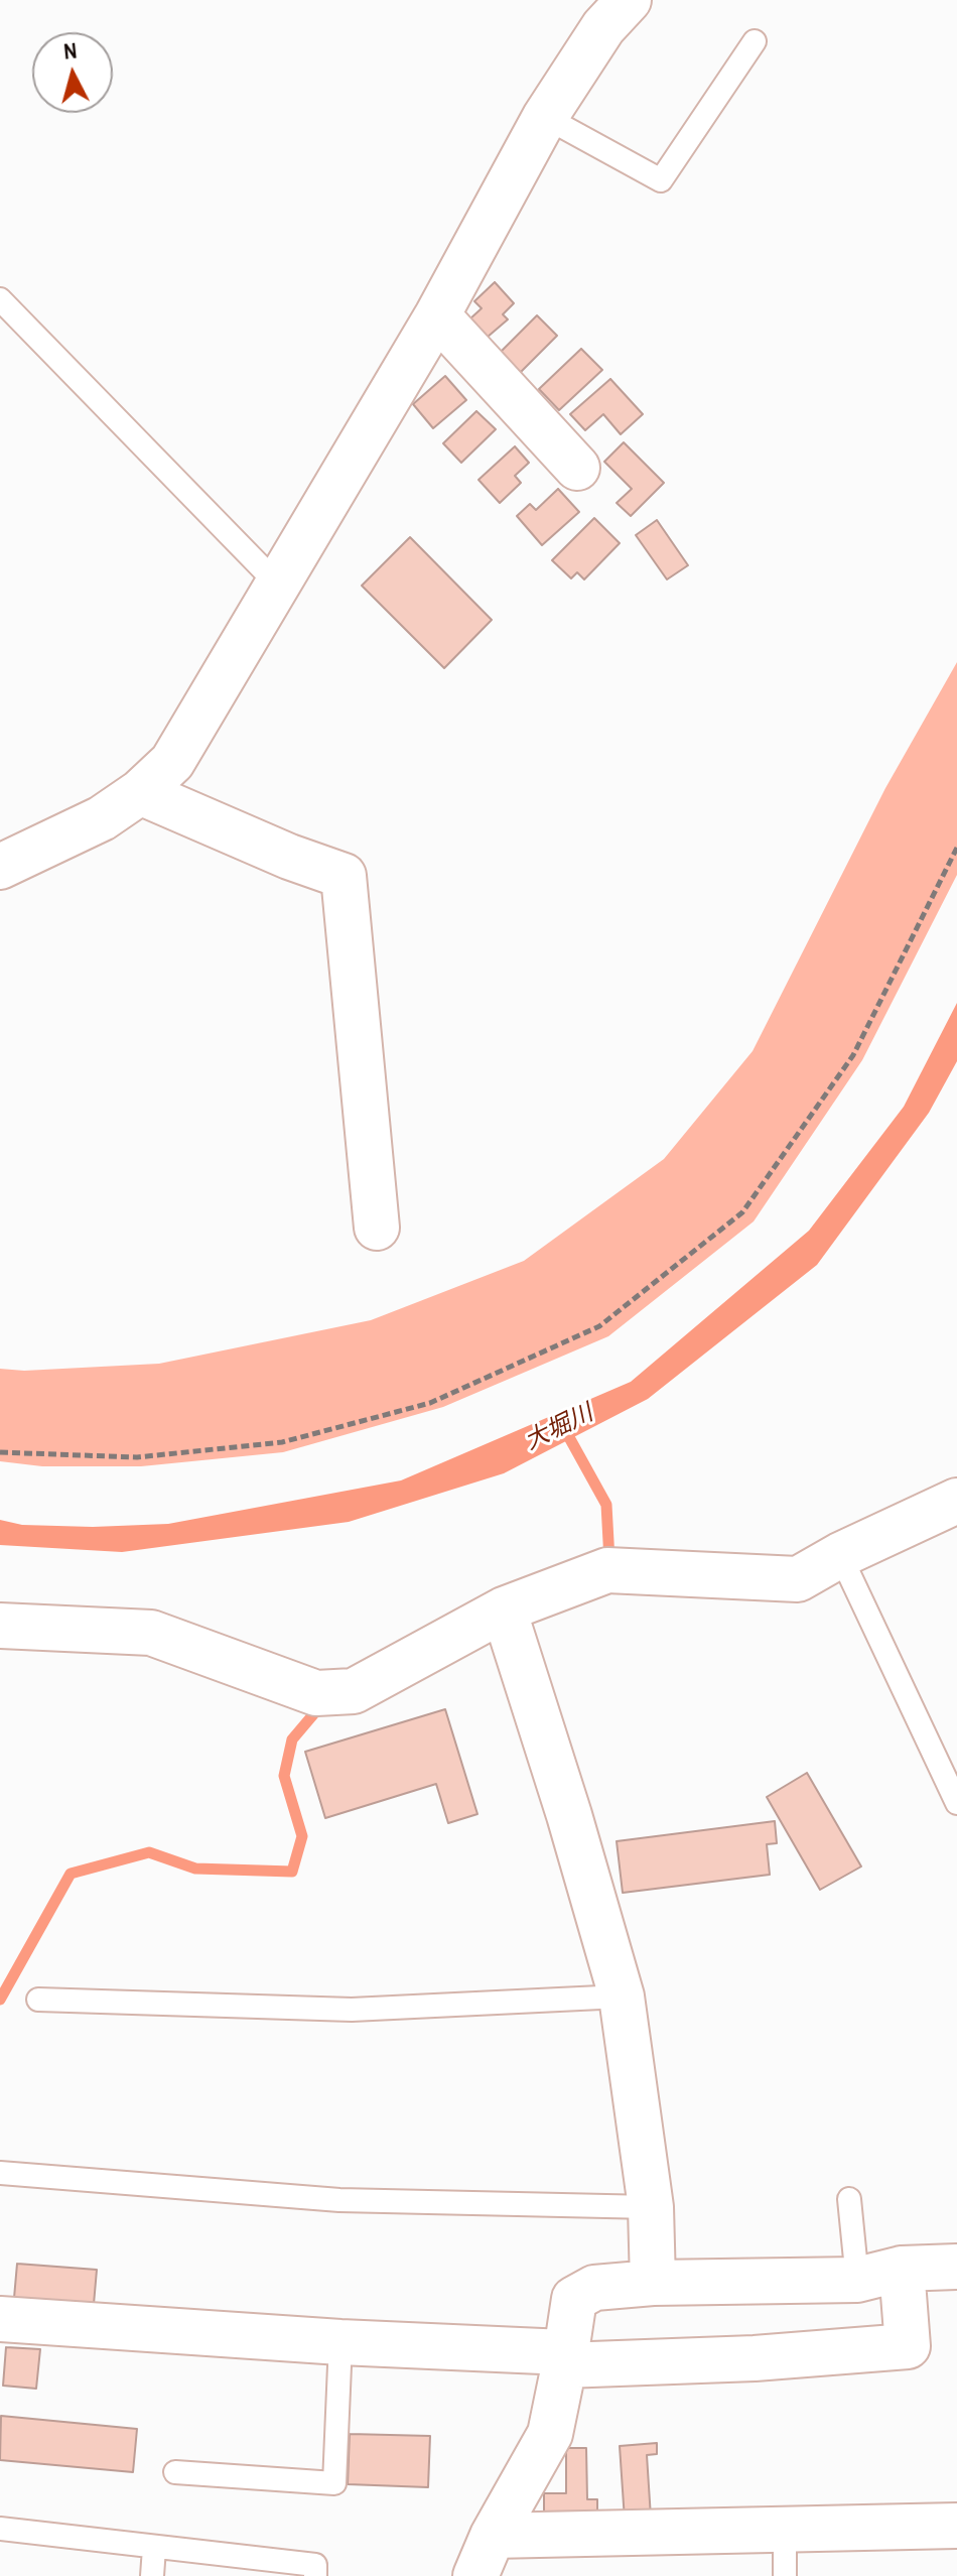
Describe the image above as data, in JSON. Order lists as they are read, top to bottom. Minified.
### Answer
{"water":["大堀川"],"north":"top"}
